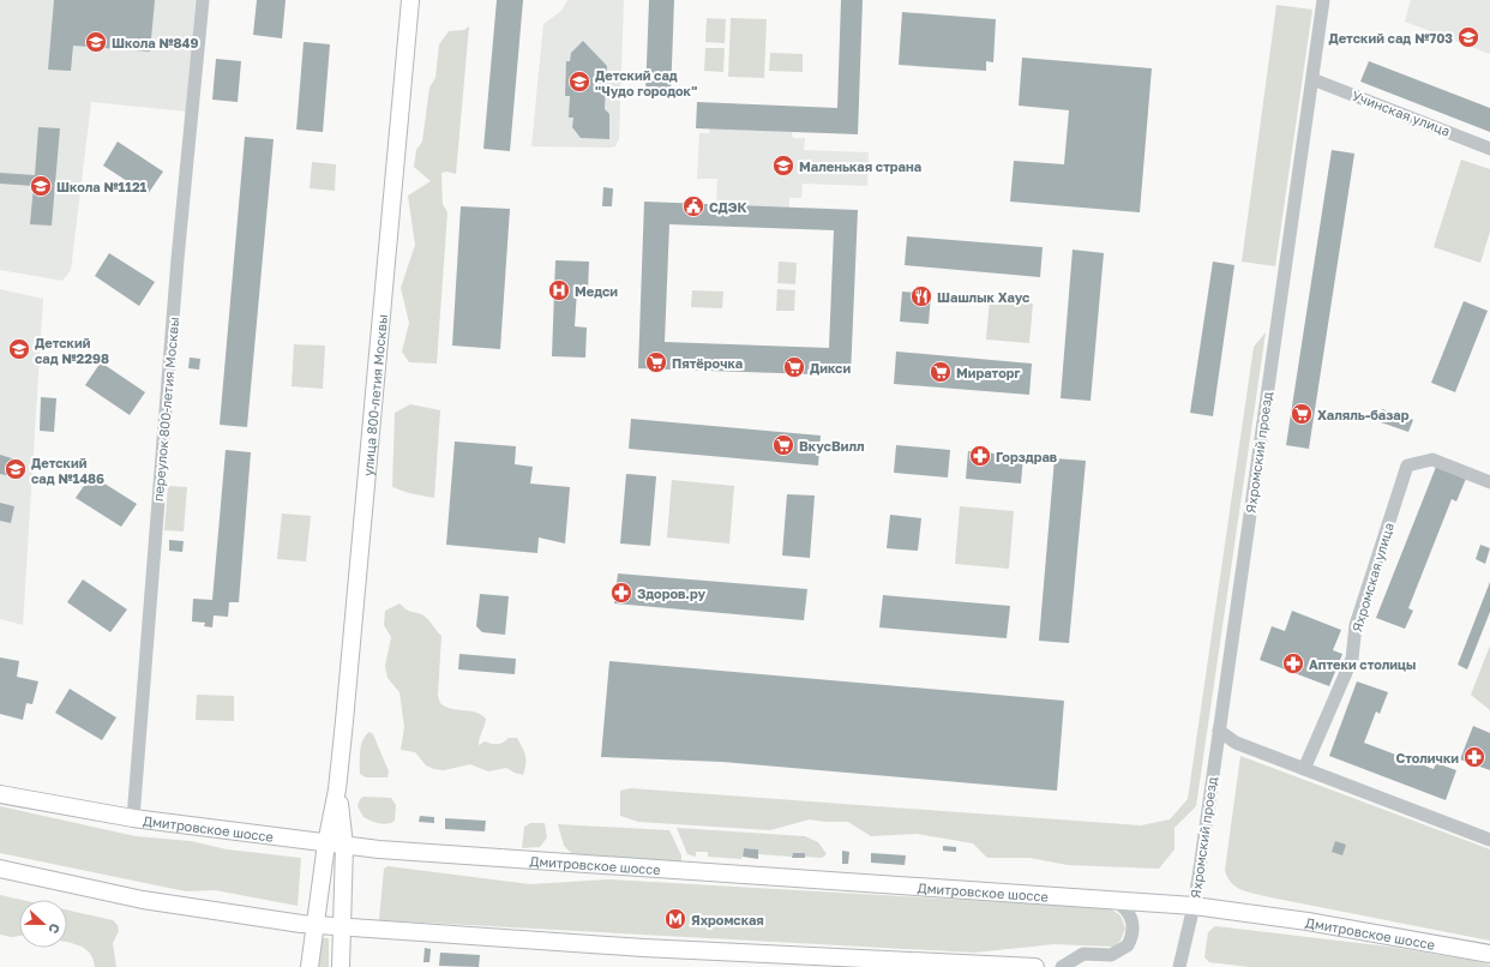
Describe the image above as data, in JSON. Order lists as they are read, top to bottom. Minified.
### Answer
{"streets":{"main road":["улица 800-летия Москвы","Дмитровское шоссе"],"street":["Учинская улица","переулок 800-летия Москвы","Яхромский проезд","Яхромская улица"]},"crossings":[["Учинская улица","Яхромский проезд"],["улица 800-летия Москвы","Дмитровское шоссе"],["переулок 800-летия Москвы","Дмитровское шоссе"],["Яхромский проезд","Дмитровское шоссе"]],"places":{"school or university":["Детский сад №703","Школа №849","Детский сад \"Чудо городок\"","Маленькая страна","Школа №1121","Детский сад №2298","Детский сад №1486"],"public building":["СДЭК"],"hospital":["Медси"],"restaurant":["Шашлык Хаус"],"supermarket":["Пятёрочка","Дикси","Мираторг","Халяль-базар","ВкусВилл"],"pharmacy":["Горздрав","Здоров.ру","Аптеки столицы","Столички"],"metro station":["Яхромская"]},"north":"right"}
